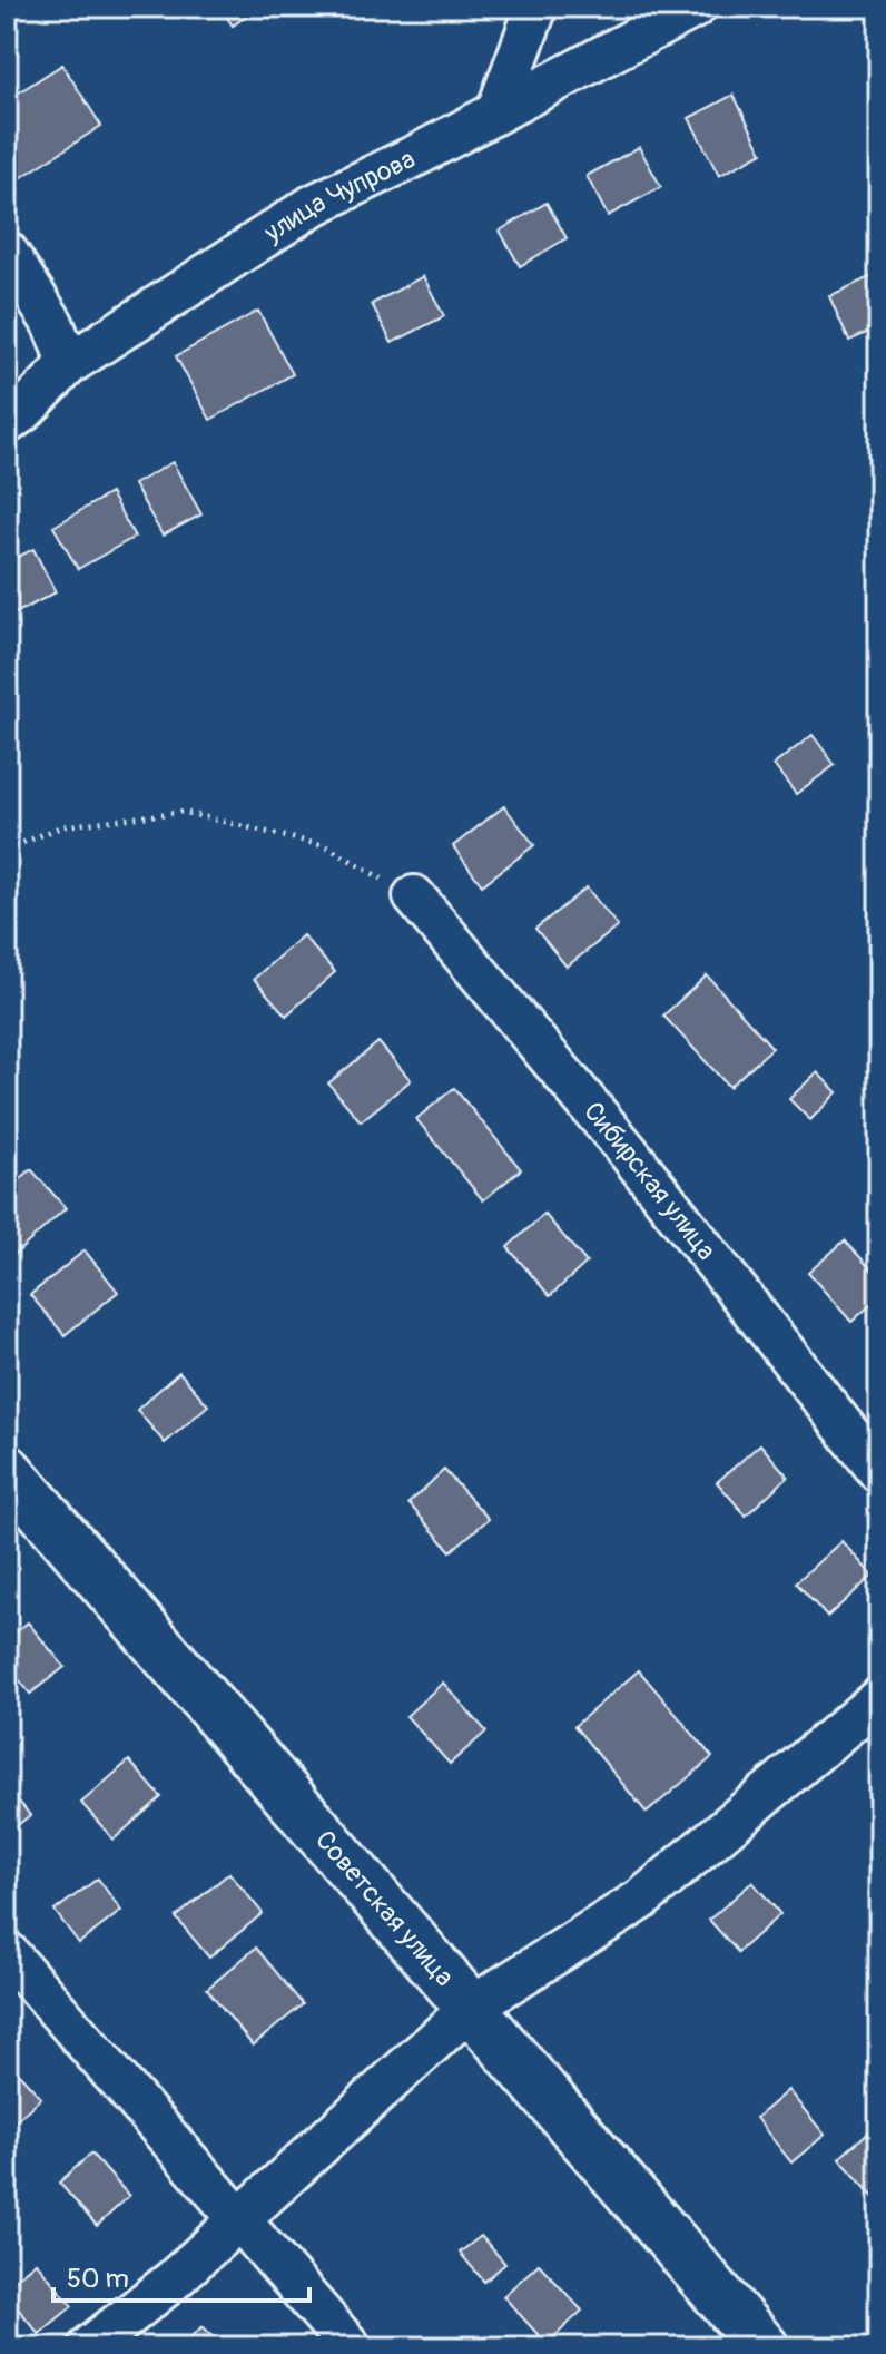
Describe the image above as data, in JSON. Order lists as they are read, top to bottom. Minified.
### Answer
{"streets":{"main road":["Советская улица"],"street":["улица Чупрова","Сибирская улица"]},"scale_bar":"50 m"}
